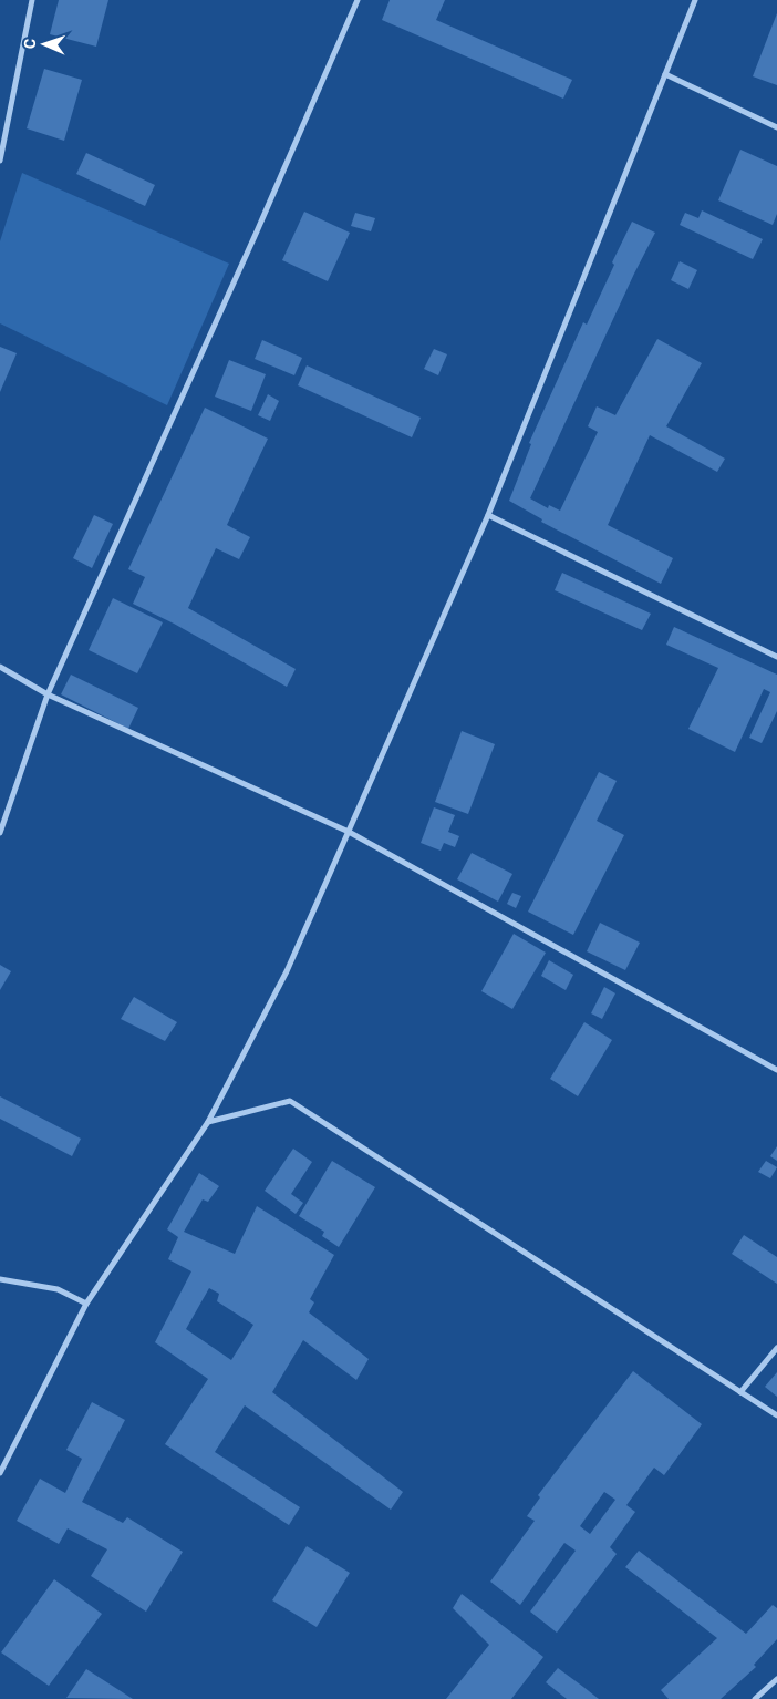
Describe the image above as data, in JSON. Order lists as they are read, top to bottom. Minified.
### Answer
{"north":"left"}
